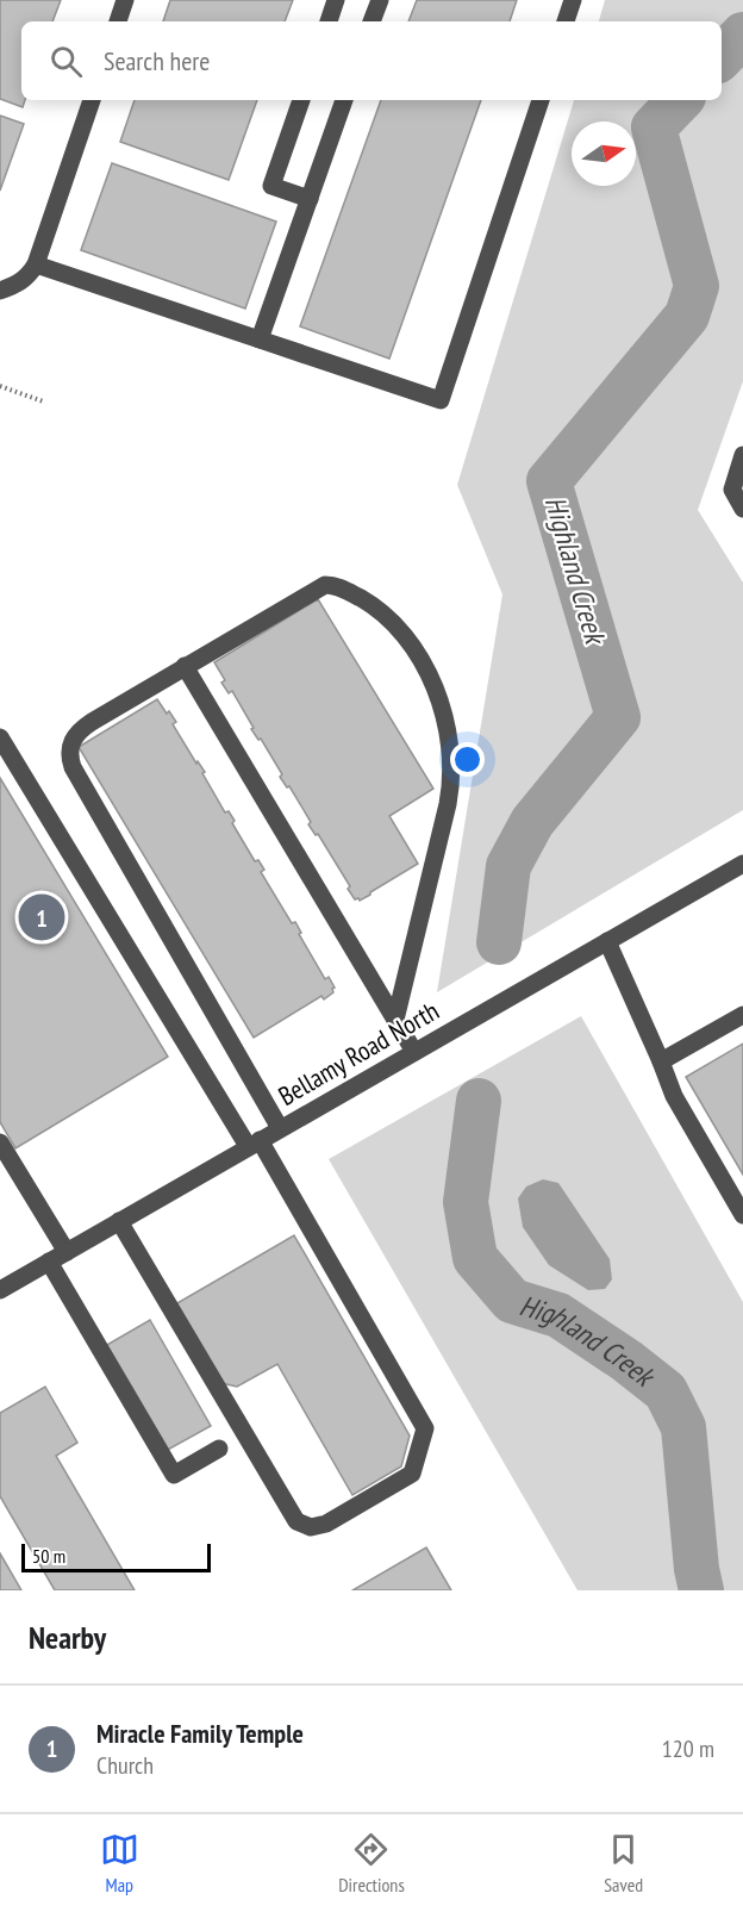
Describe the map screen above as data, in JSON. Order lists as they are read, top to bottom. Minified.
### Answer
{"streets":{"street":["Bellamy Road North"]},"water":["Highland Creek"],"scale_bar":"50 m","north":"right","page":{"search":"Search here","pins":"1","scale":"50 m","heading":"Nearby","list":[{"mark":"1","name":"Miracle Family Temple","note":"Church","value":"120 m"}],"nav":["Map","Directions","Saved"]}}
